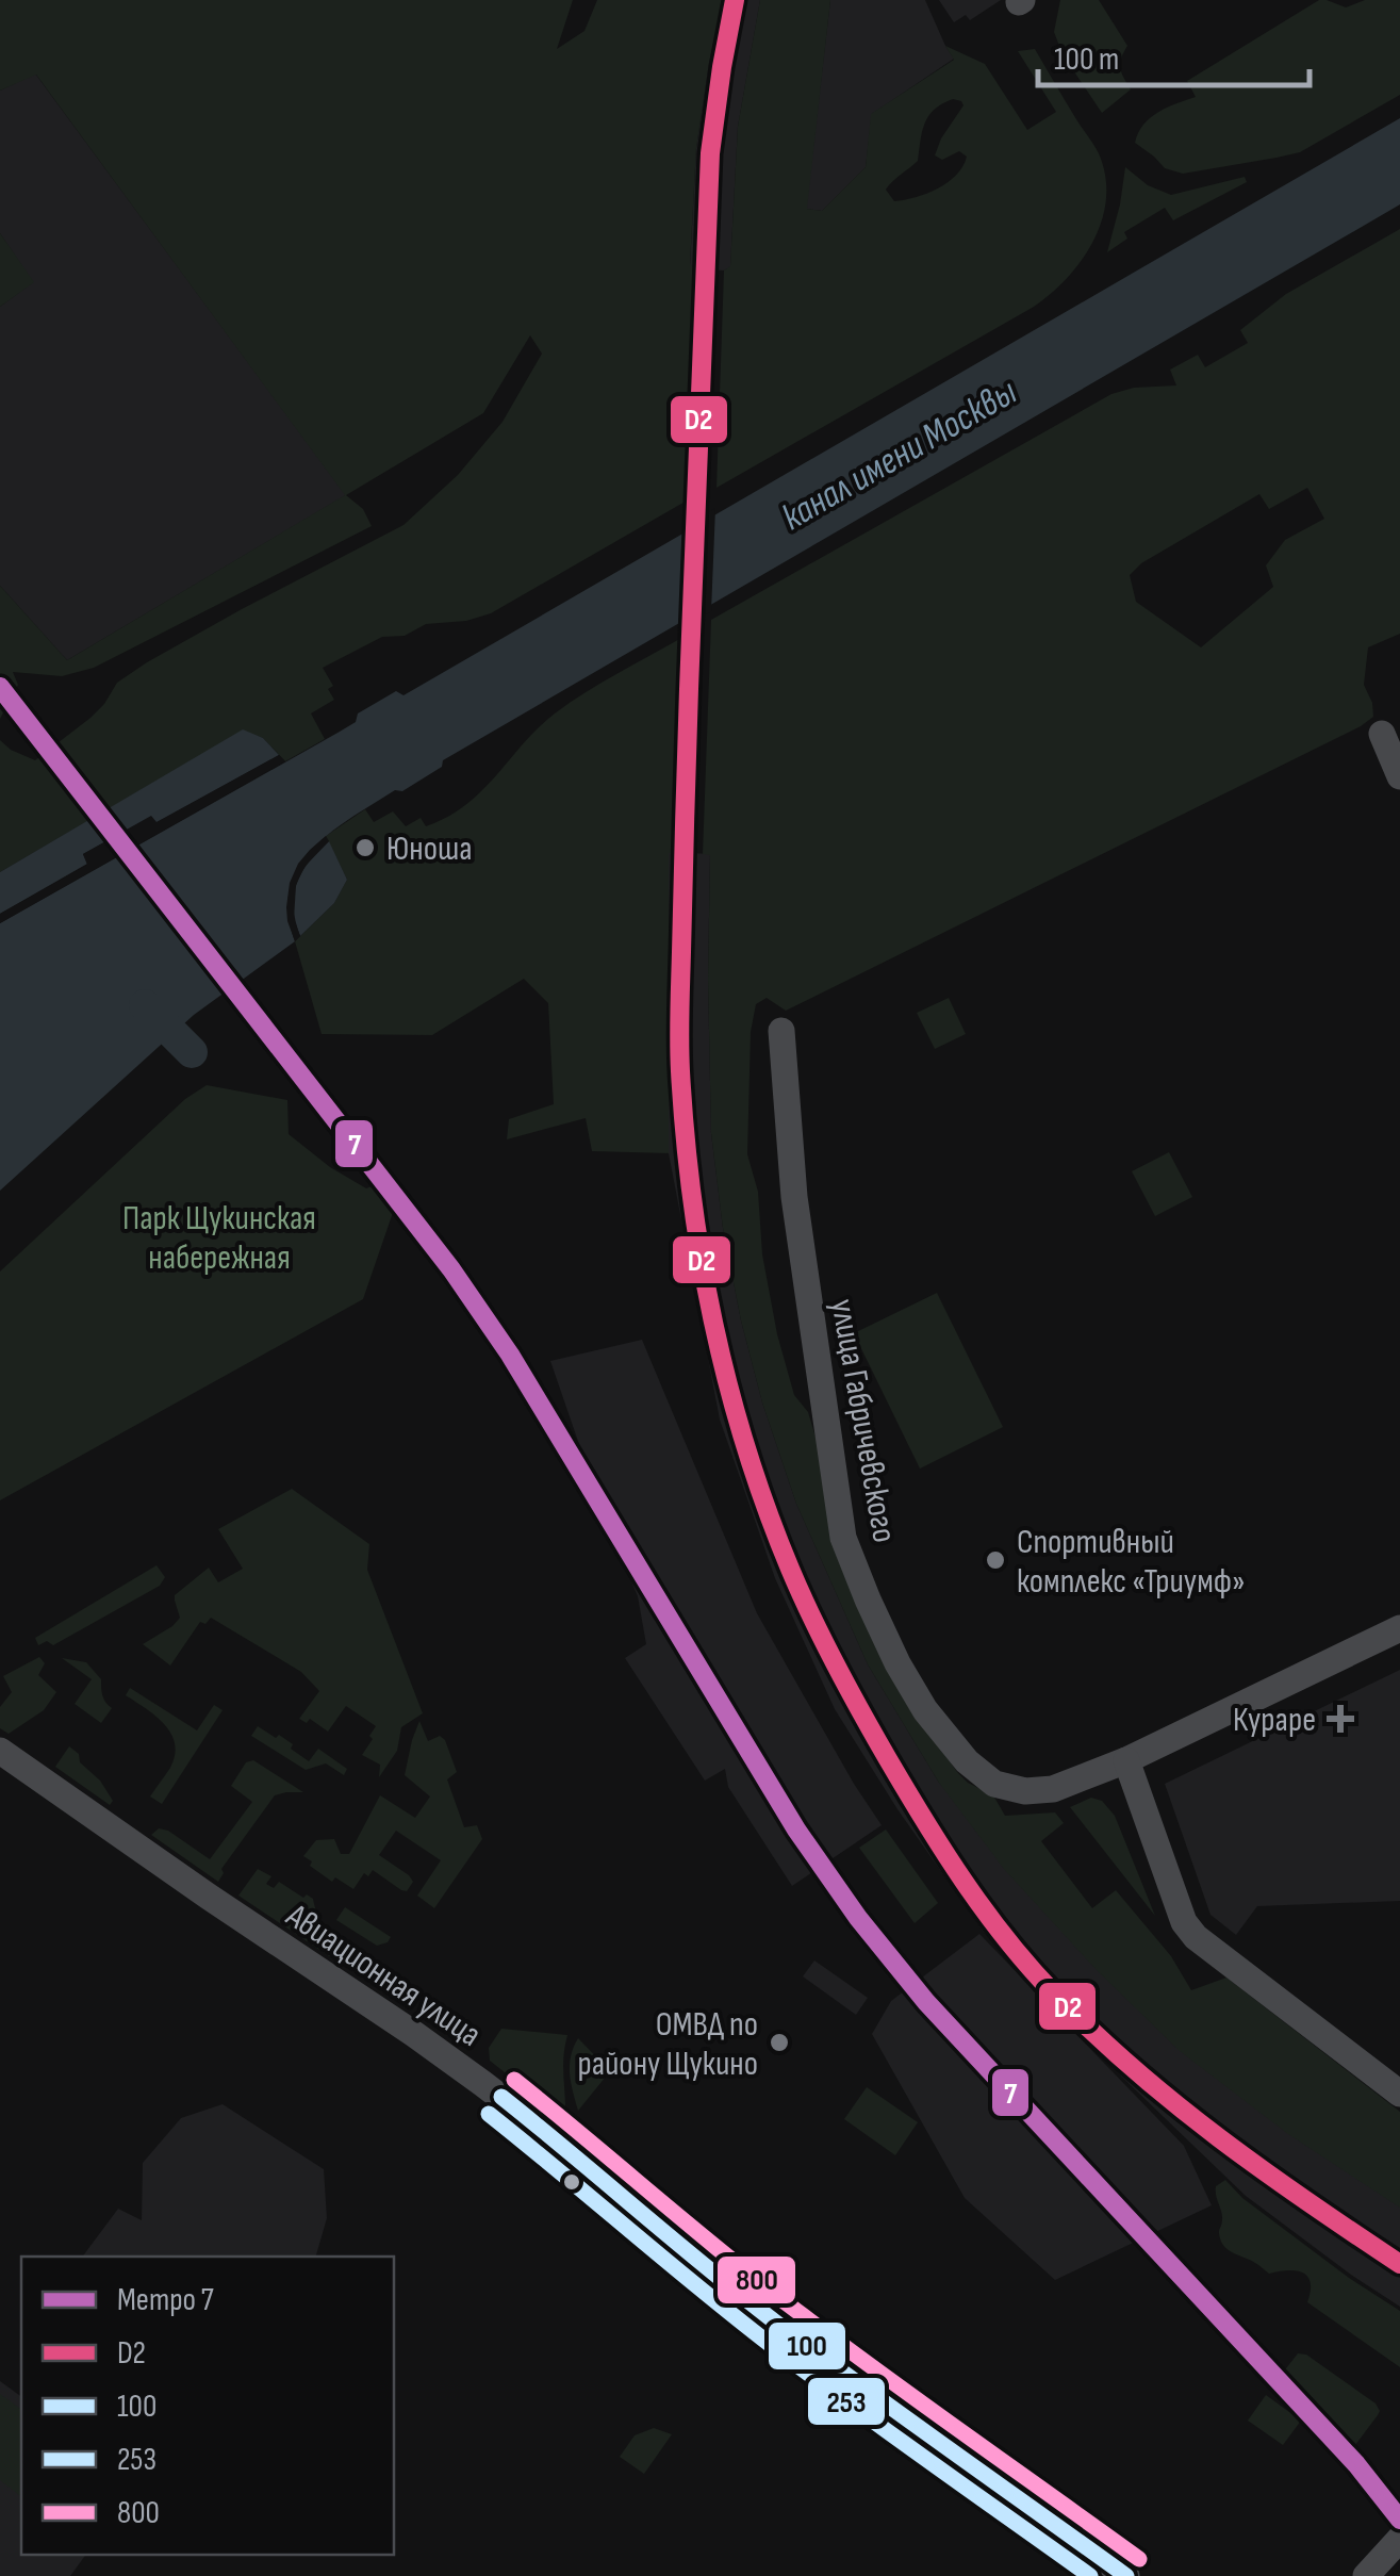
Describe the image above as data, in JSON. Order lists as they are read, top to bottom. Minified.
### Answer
{"streets":{"street":["улица Габричевского","Авиационная улица"]},"water":["канал имени Москвы"],"parks":["Парк Щукинская набережная"],"places":{"other":["Юноша","Спортивный комплекс «Триумф»","ОМВД по району Щукино"],"health":["Кураре"]},"lines":["transit line D2","metro line 7","transit line 800","transit line 100","transit line 253"],"legend":["Метро 7","D2","100","253","800"],"scale_bar":"100 m"}
